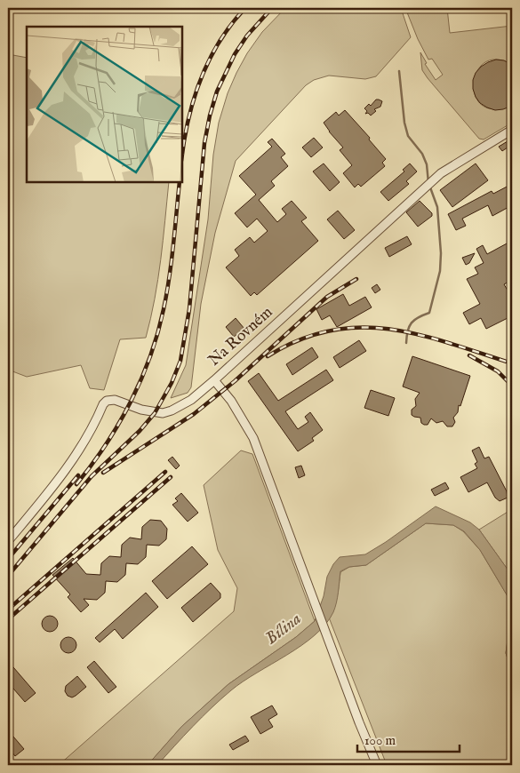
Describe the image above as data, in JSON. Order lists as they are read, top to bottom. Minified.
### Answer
{"streets":{"street":["Na Rovném"]},"water":["Bílina"],"scale_bar":"100 m"}
